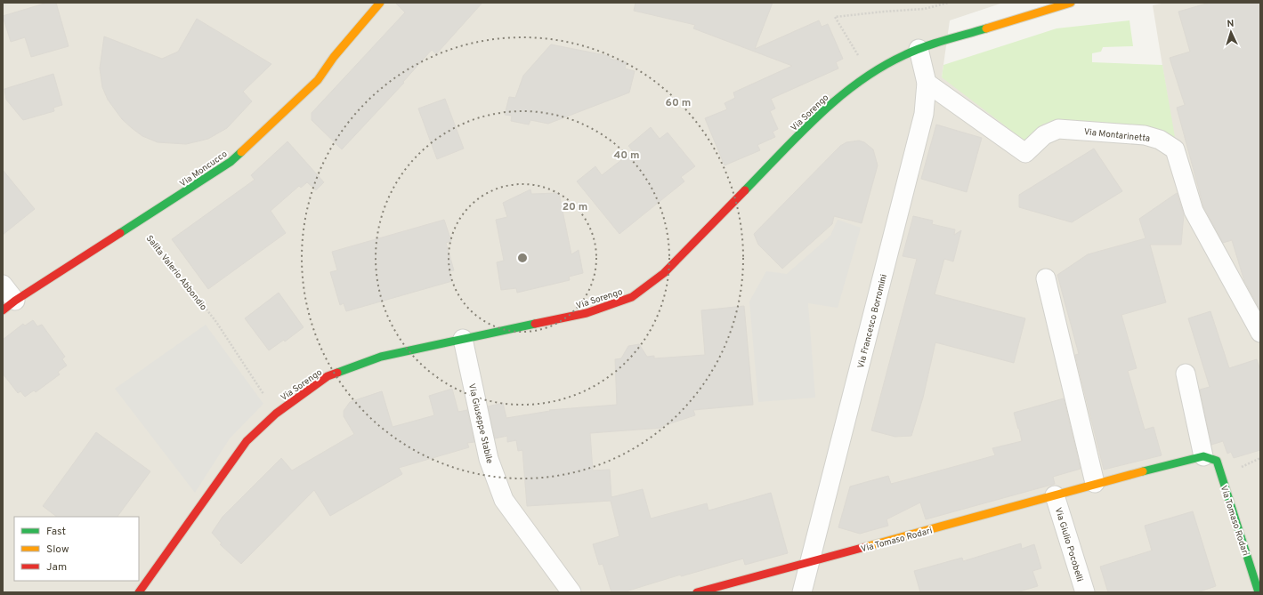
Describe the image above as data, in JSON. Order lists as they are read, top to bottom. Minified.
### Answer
{"streets":{"street":["Via Sorengo","Via Montarinetta","Via Moncucco","Via Francesco Borromini","Via Giuseppe Stabile","Via Tomaso Rodari","Via Giulio Pocobelli"],"path":["Salita Valerio Abbondio"]},"crossings":[["Via Sorengo","Salita Valerio Abbondio"],["Via Sorengo","Via Francesco Borromini"],["Via Sorengo","Via Giuseppe Stabile"],["Via Montarinetta","Via Francesco Borromini"],["Via Moncucco","Salita Valerio Abbondio"],["Via Francesco Borromini","Via Tomaso Rodari"],["Via Tomaso Rodari","Via Giulio Pocobelli"]],"legend":["Fast","Slow","Jam"],"north":"top","rings":["60 m","40 m","20 m"]}
